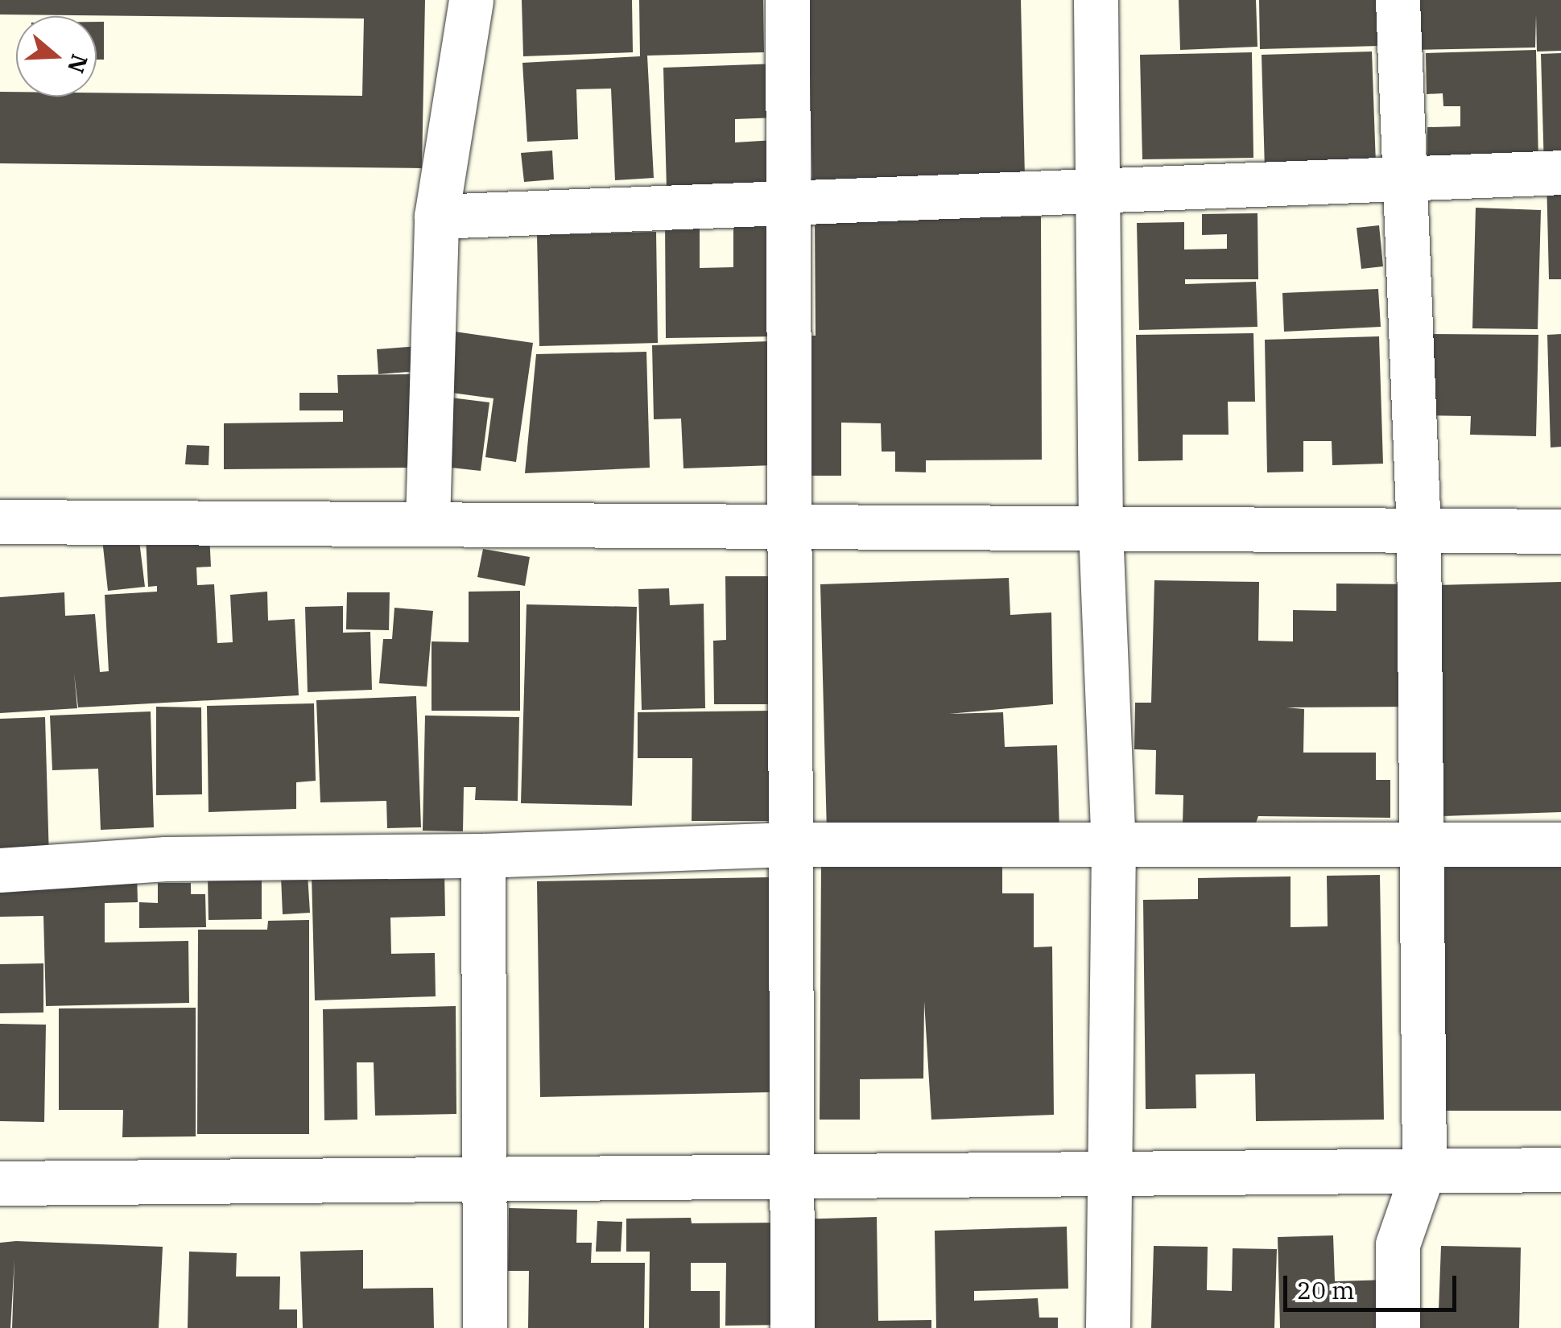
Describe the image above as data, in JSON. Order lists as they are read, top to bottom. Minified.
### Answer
{"scale_bar":"20 m","north":"right"}
